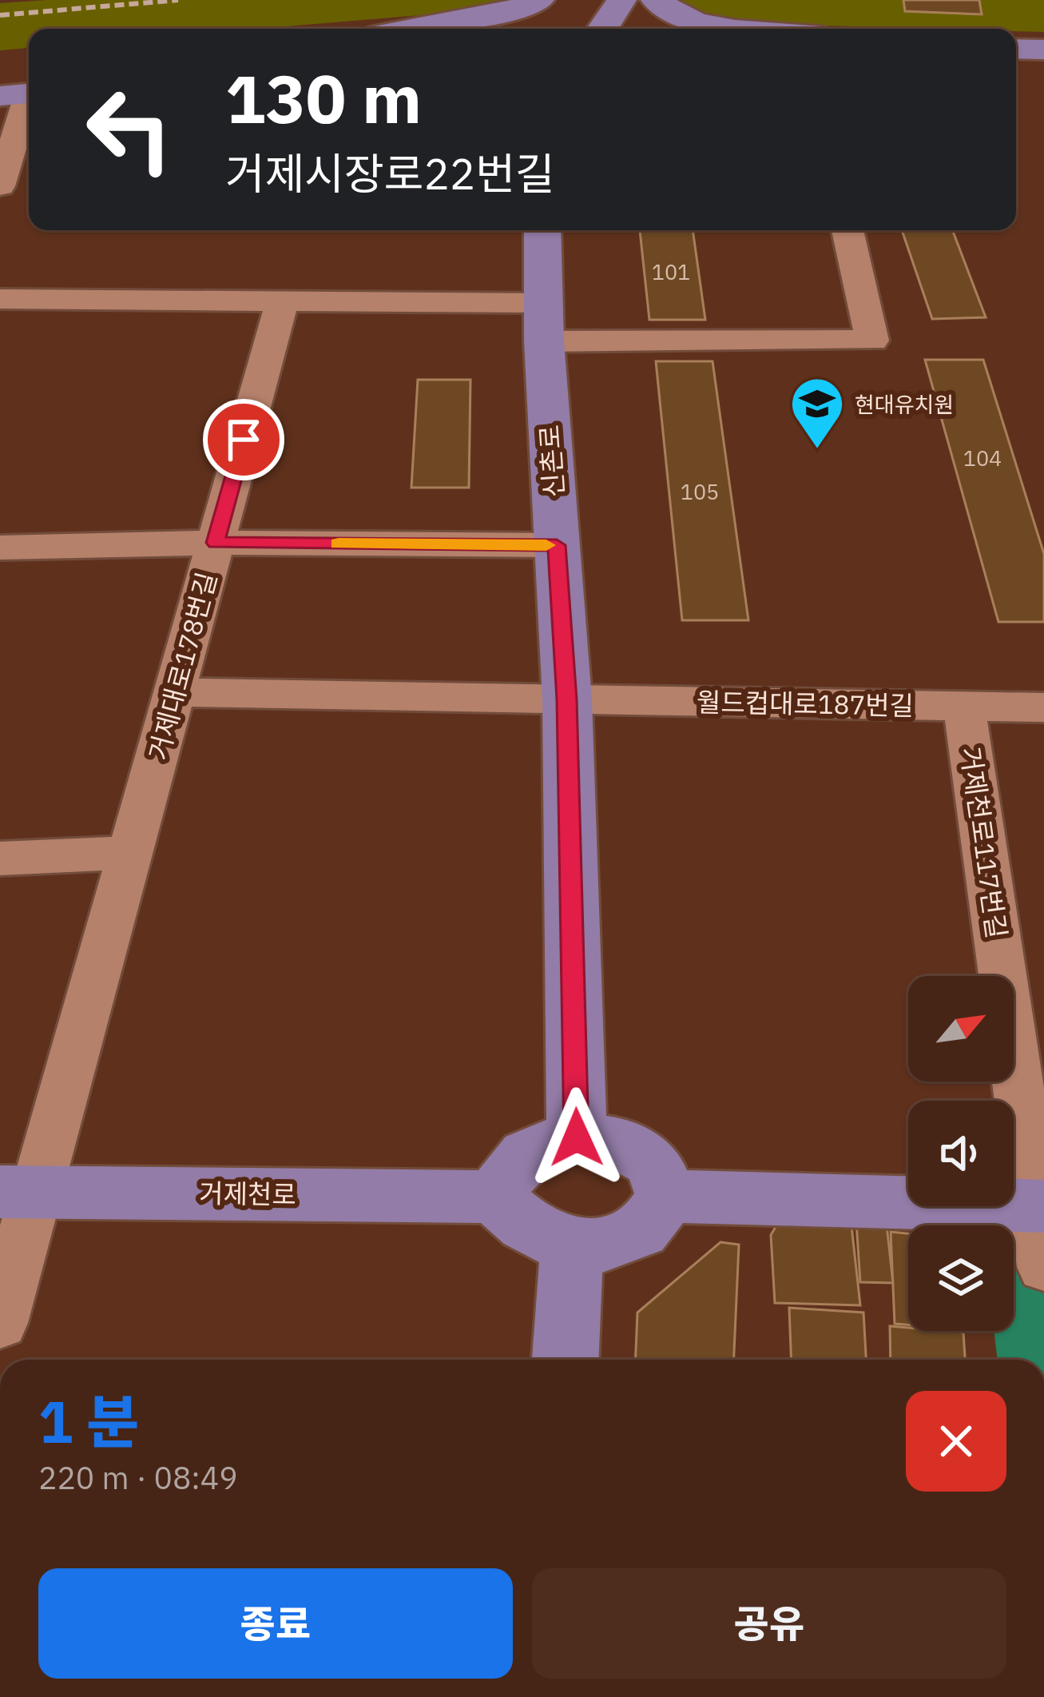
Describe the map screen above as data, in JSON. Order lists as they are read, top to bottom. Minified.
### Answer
{"streets":{"main road":["신촌로","거제천로"],"street":["거제대로178번길","월드컵대로187번길","거제천로117번길"]},"crossings":[["신촌로","월드컵대로187번길"],["신촌로","거제천로"],["거제대로178번길","월드컵대로187번길"],["거제대로178번길","거제천로"],["월드컵대로187번길","거제천로117번길"]],"places":{"school or university":["현대유치원"]},"house_numbers":["101","104","105"],"north":"top right","page":{"turn":["130 m","거제시장로22번길"],"heading":["1 분","220 m · 08:49"],"buttons":["종료","공유"]}}
